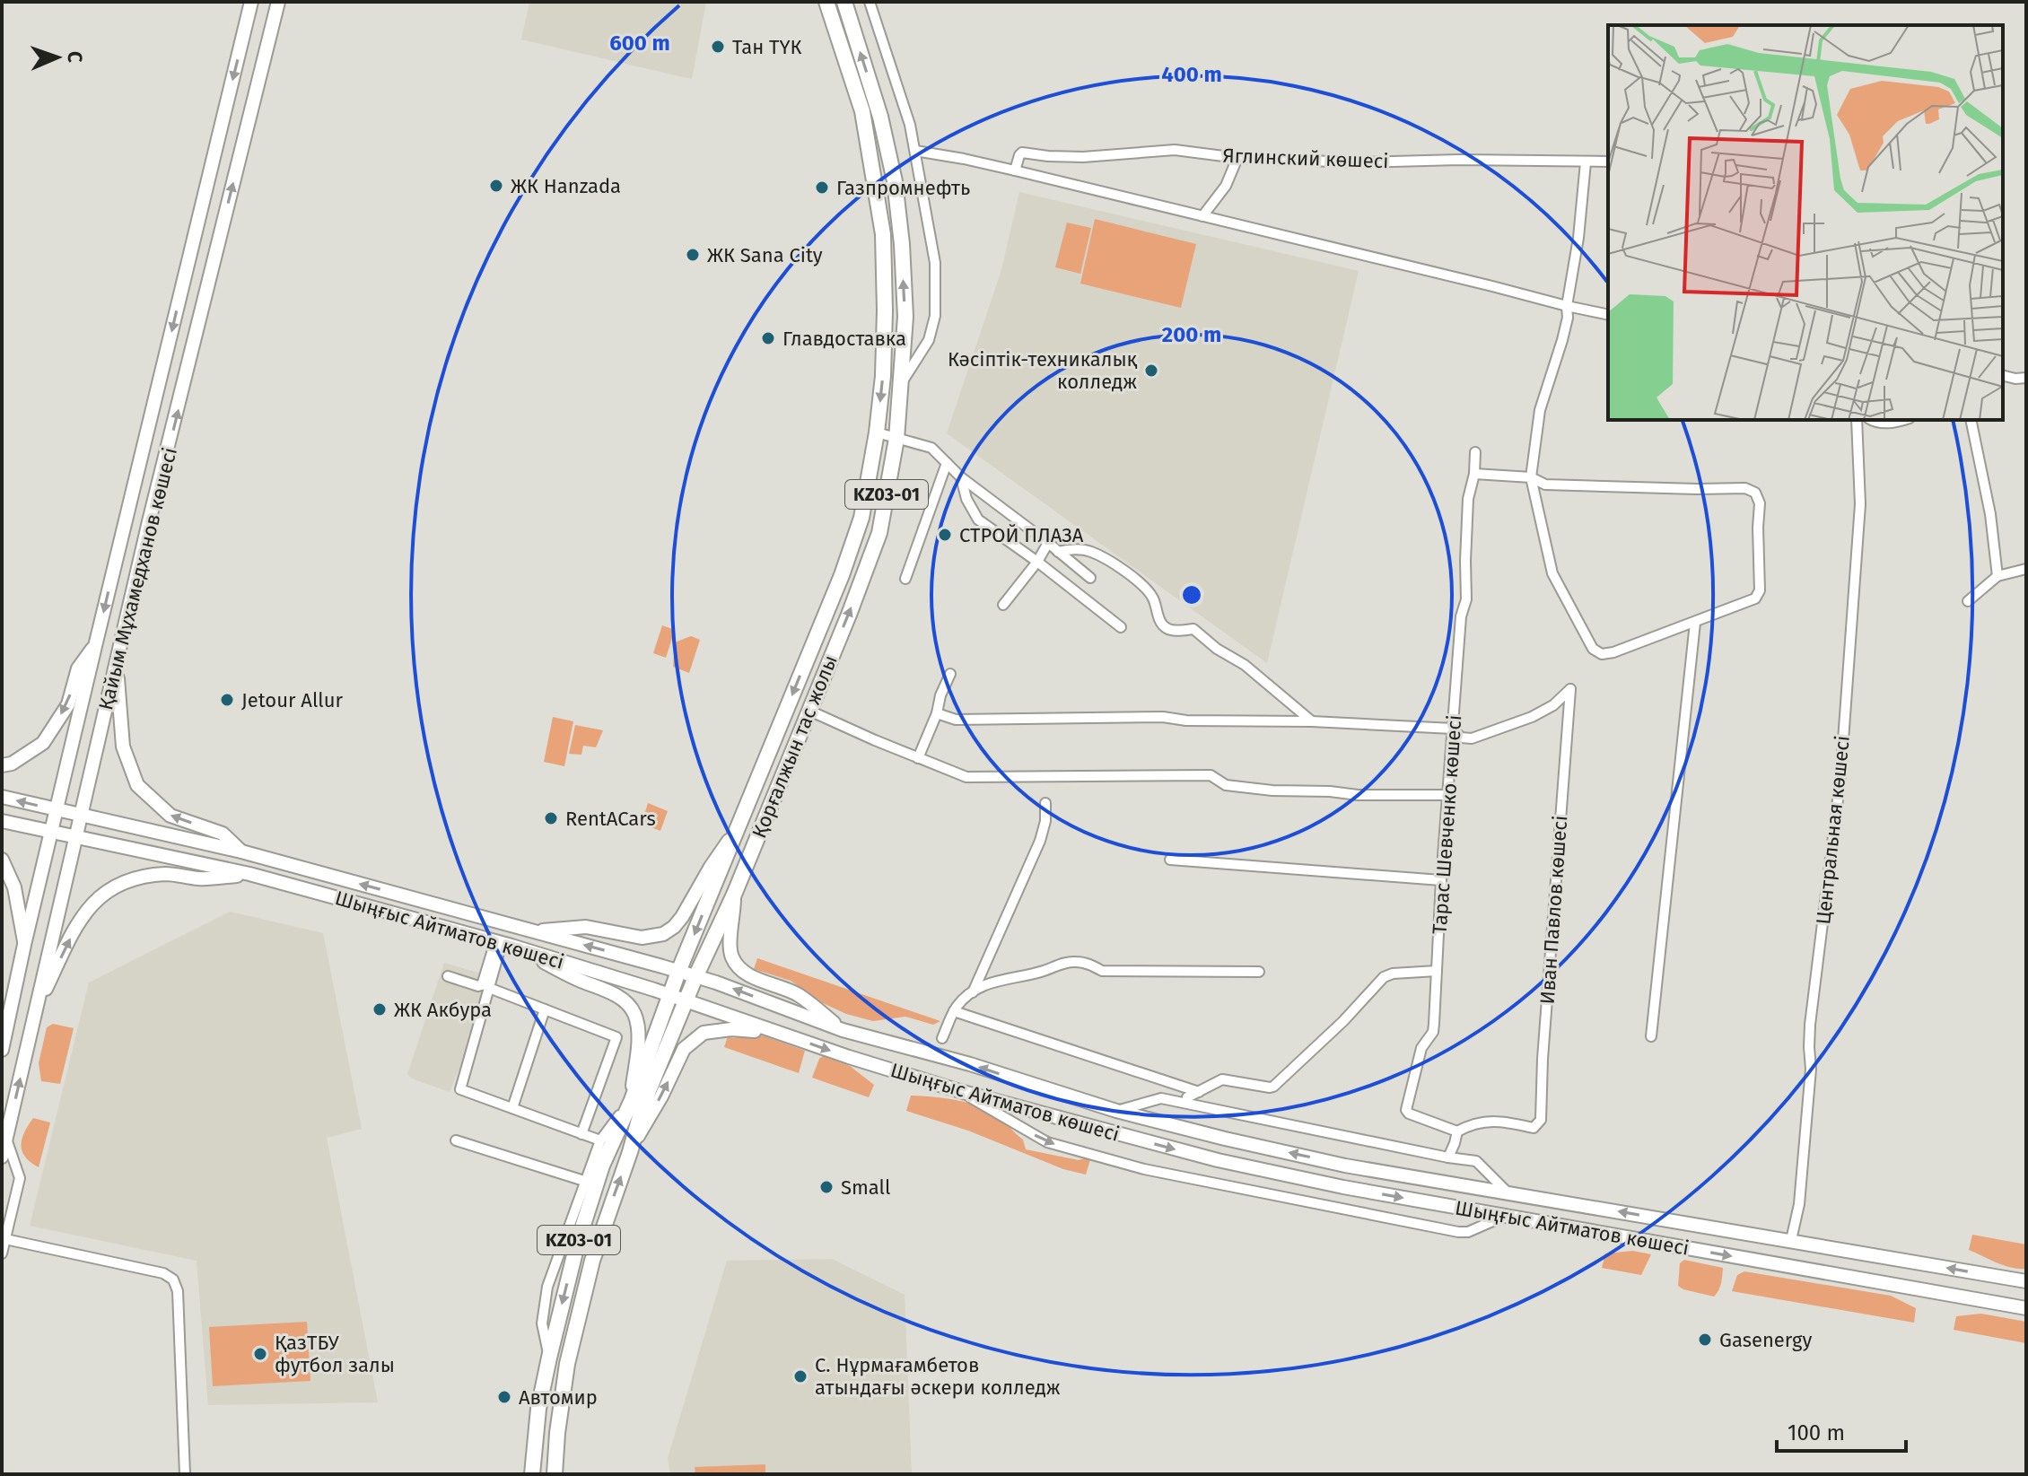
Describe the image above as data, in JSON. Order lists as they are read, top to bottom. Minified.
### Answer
{"streets":{"main road":["KZ03-01","Қайым Мұхамедханов көшесі","Қорғалжын тас жолы","Шыңғыс Айтматов көшесі"],"street":["Яглинский көшесі","Тарас Шевченко көшесі","Центральная көшесі","Иван Павлов көшесі"]},"crossings":[["Қайым Мұхамедханов көшесі","Шыңғыс Айтматов көшесі"],["Қорғалжын тас жолы","Шыңғыс Айтматов көшесі"],["Тарас Шевченко көшесі","Иван Павлов көшесі"],["Центральная көшесі","Шыңғыс Айтматов көшесі"]],"places":["Тан ТҮК","ЖК Hanzada","Газпромнефть","ЖК Sana City","Главдоставка","Кәсіптік-техникалық колледж","СТРОЙ ПЛАЗА","Jetour Allur","RentACars","ЖК Акбура","Small","Gasenergy","ҚазТБУ футбол залы","С. Нұрмағамбетов атындағы әскери колледж","Автомир"],"scale_bar":"100 m","north":"right","rings":["600 m","400 m","200 m"]}
